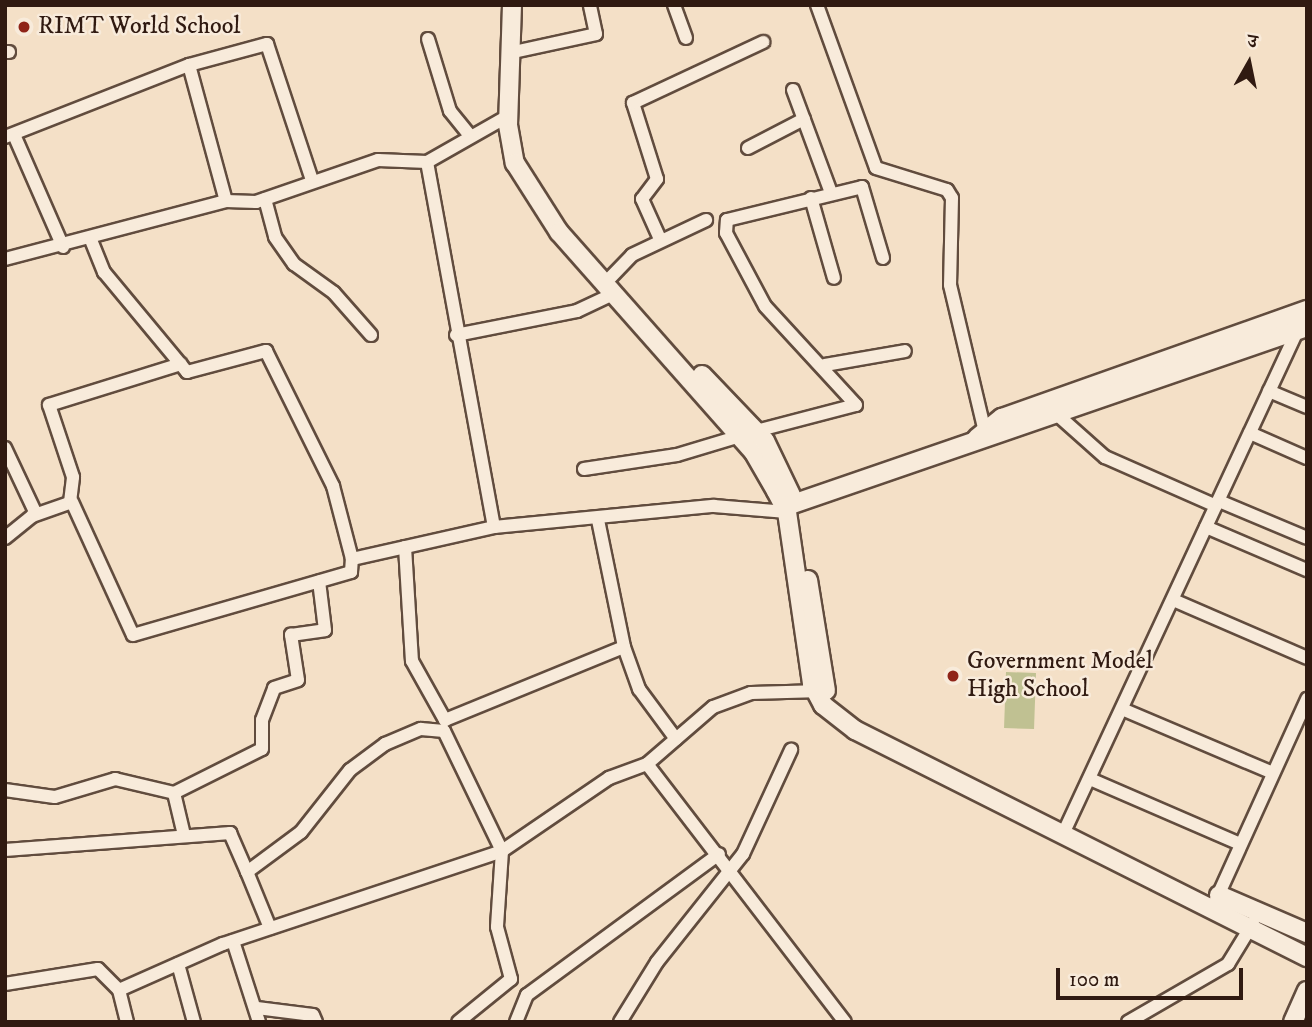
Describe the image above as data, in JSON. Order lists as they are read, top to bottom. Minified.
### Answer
{"places":["RIMT World School","Government Model High School"],"scale_bar":"100 m","north":"top"}
